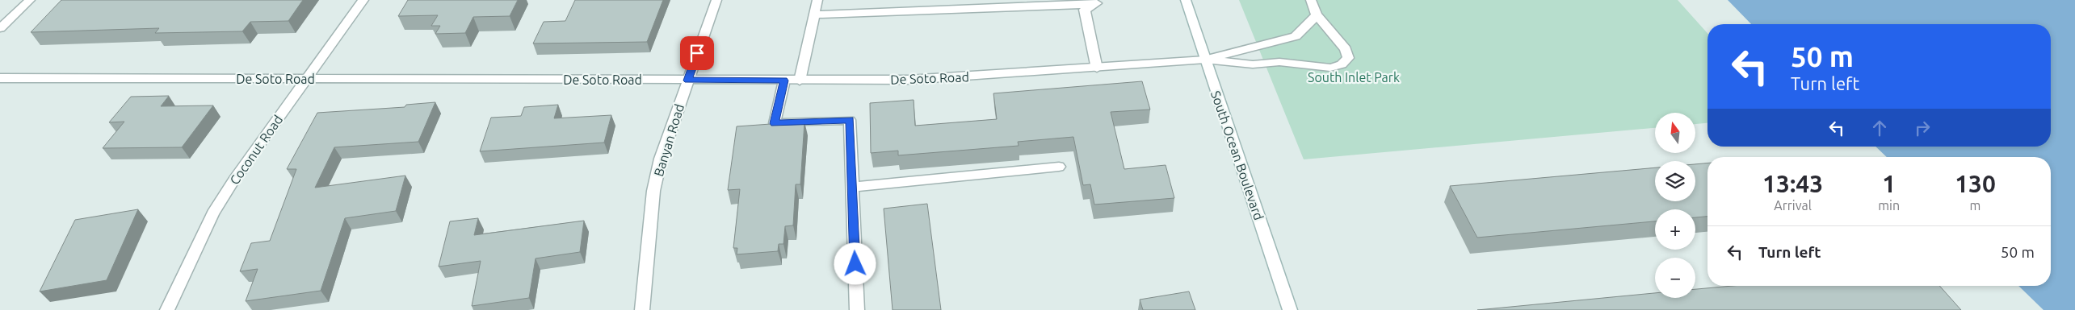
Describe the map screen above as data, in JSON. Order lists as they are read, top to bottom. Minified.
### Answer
{"streets":{"street":["De Soto Road","Banyan Road","Coconut Road","South Ocean Boulevard"]},"crossings":[["De Soto Road","Banyan Road"],["De Soto Road","Coconut Road"],["De Soto Road","South Ocean Boulevard"]],"parks":["South Inlet Park"],"north":"top","page":{"turn":["50 m","Turn left"],"map_buttons":["+","−"],"eta":["13:43","Arrival","1","min","130","m"],"list":[{"name":"Turn left","value":"50 m"}]}}
